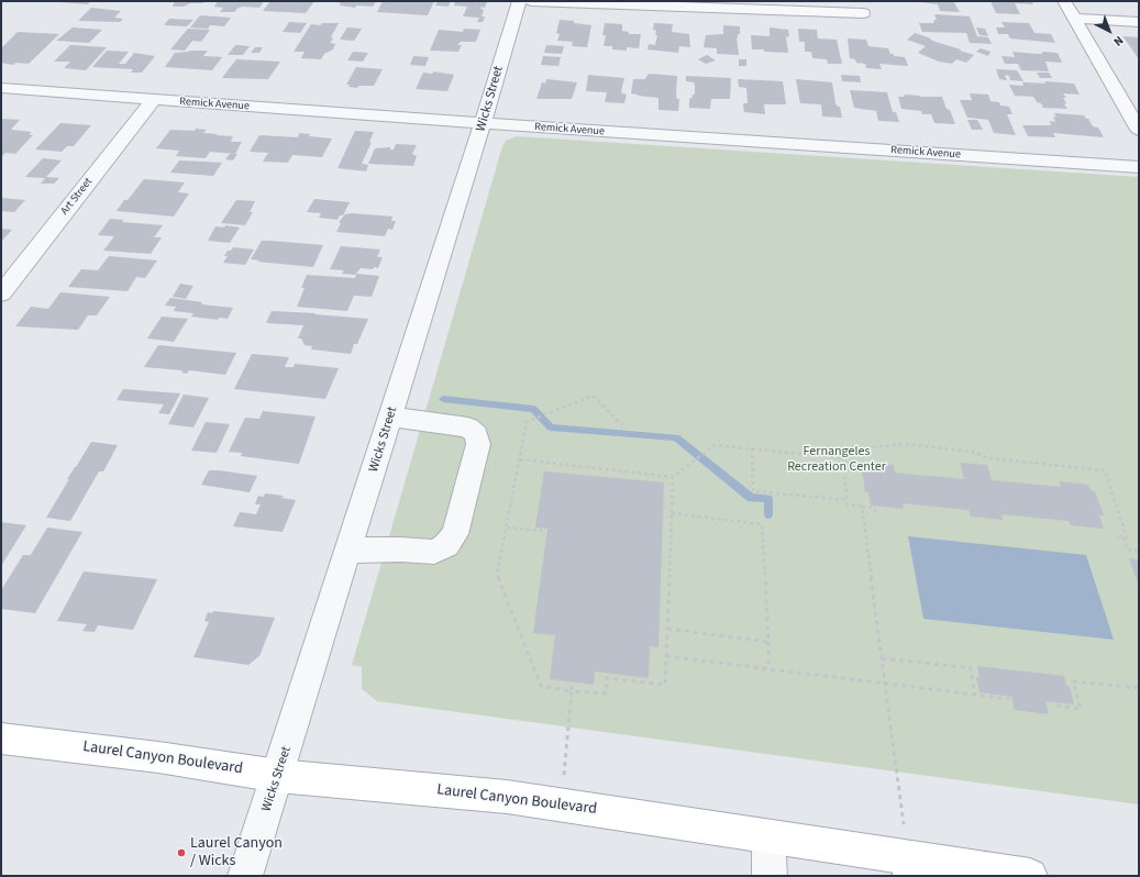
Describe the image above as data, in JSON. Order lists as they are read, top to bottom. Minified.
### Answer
{"streets":{"main road":["Laurel Canyon Boulevard"],"street":["Wicks Street","Remick Avenue","Art Street"]},"crossings":[["Wicks Street","Remick Avenue"],["Wicks Street","Laurel Canyon Boulevard"],["Remick Avenue","Art Street"]],"parks":["Fernangeles Recreation Center"],"places":["Laurel Canyon / Wicks"],"north":"bottom right"}
